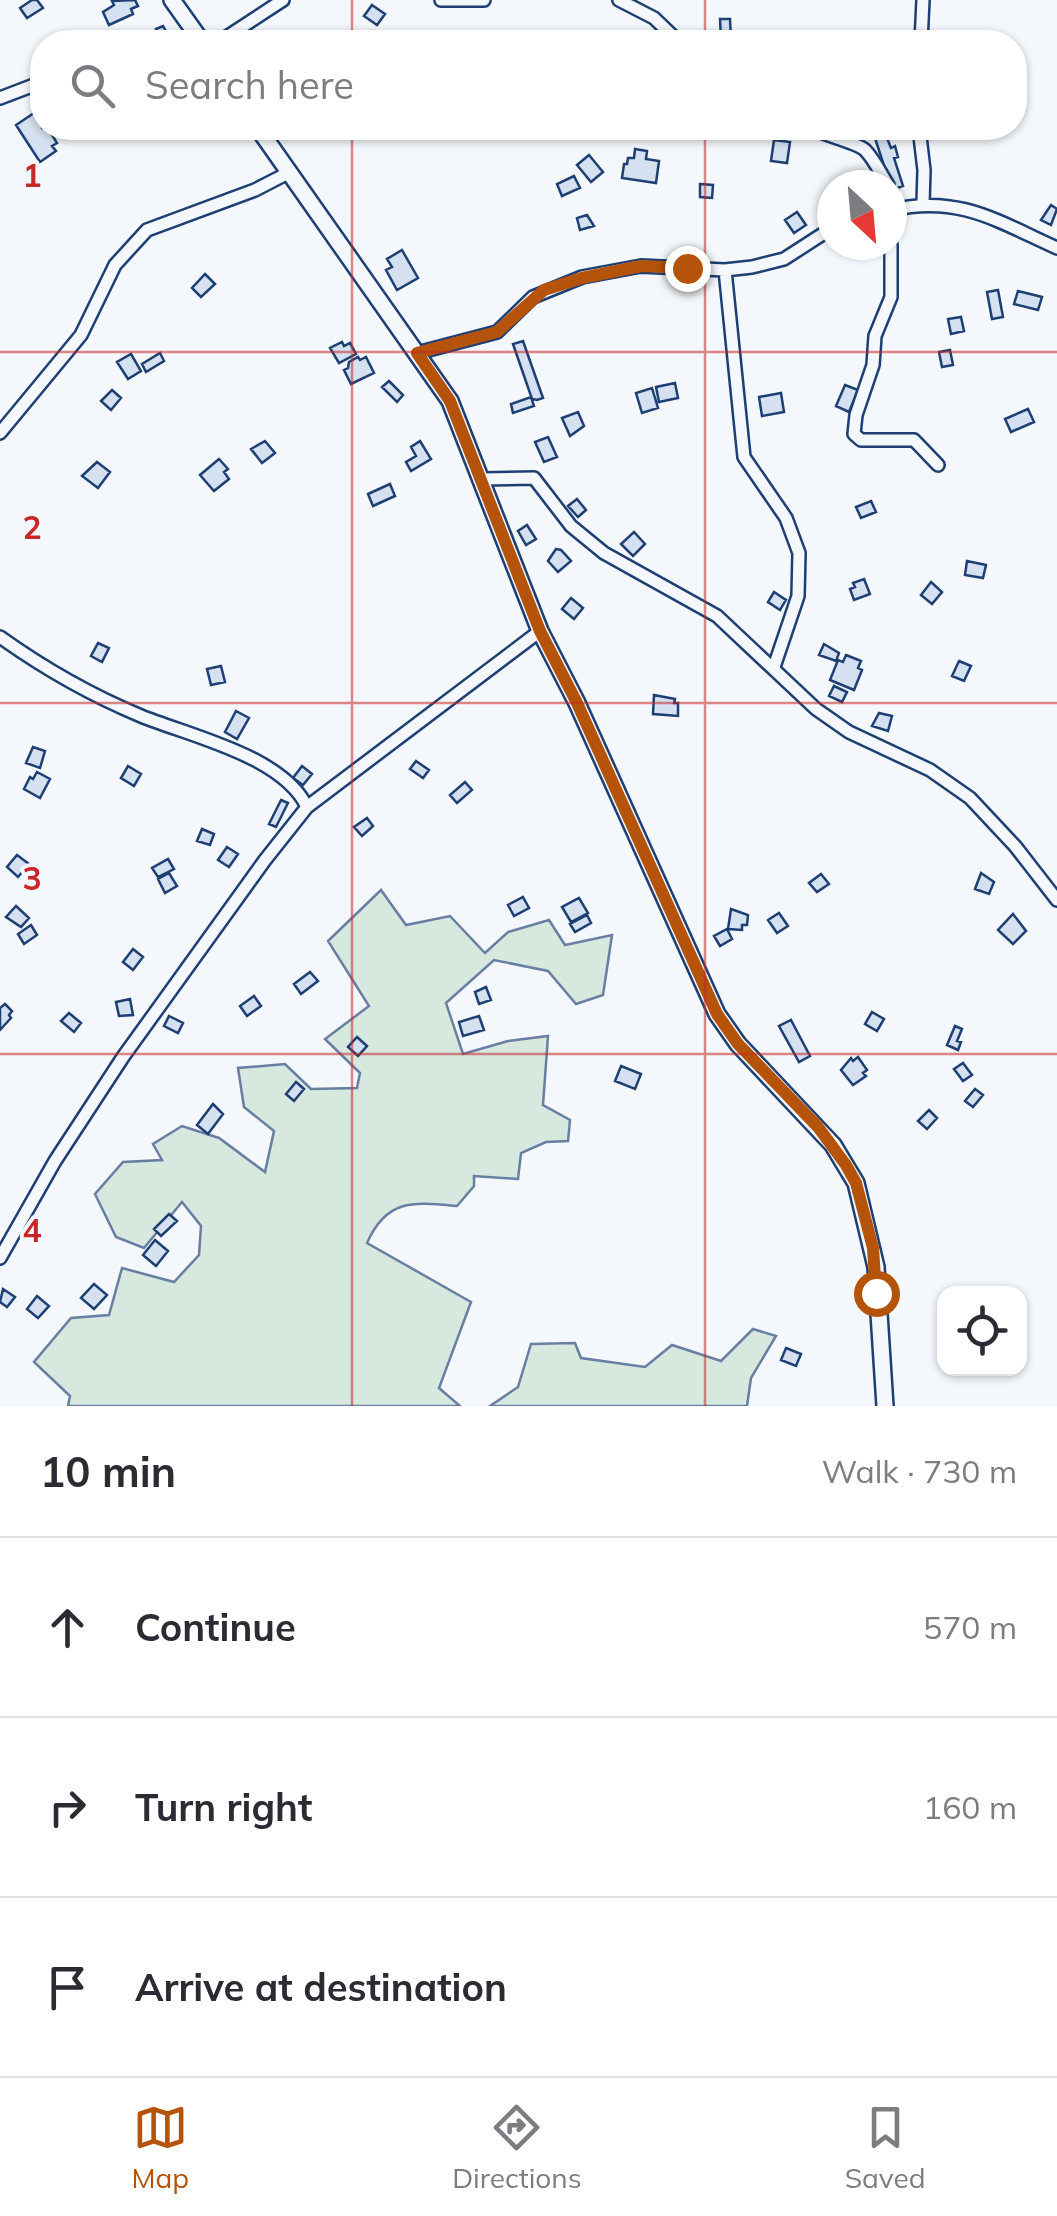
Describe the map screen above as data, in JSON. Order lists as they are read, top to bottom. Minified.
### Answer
{"north":"bottom right","page":{"search":"Search here","heading":["10 min","Walk · 730 m"],"list":[["Continue","570 m"],["Turn right","160 m"],"Arrive at destination"],"nav":["Map","Directions","Saved"]},"grid":{"rows":["1","2","3","4"]}}
